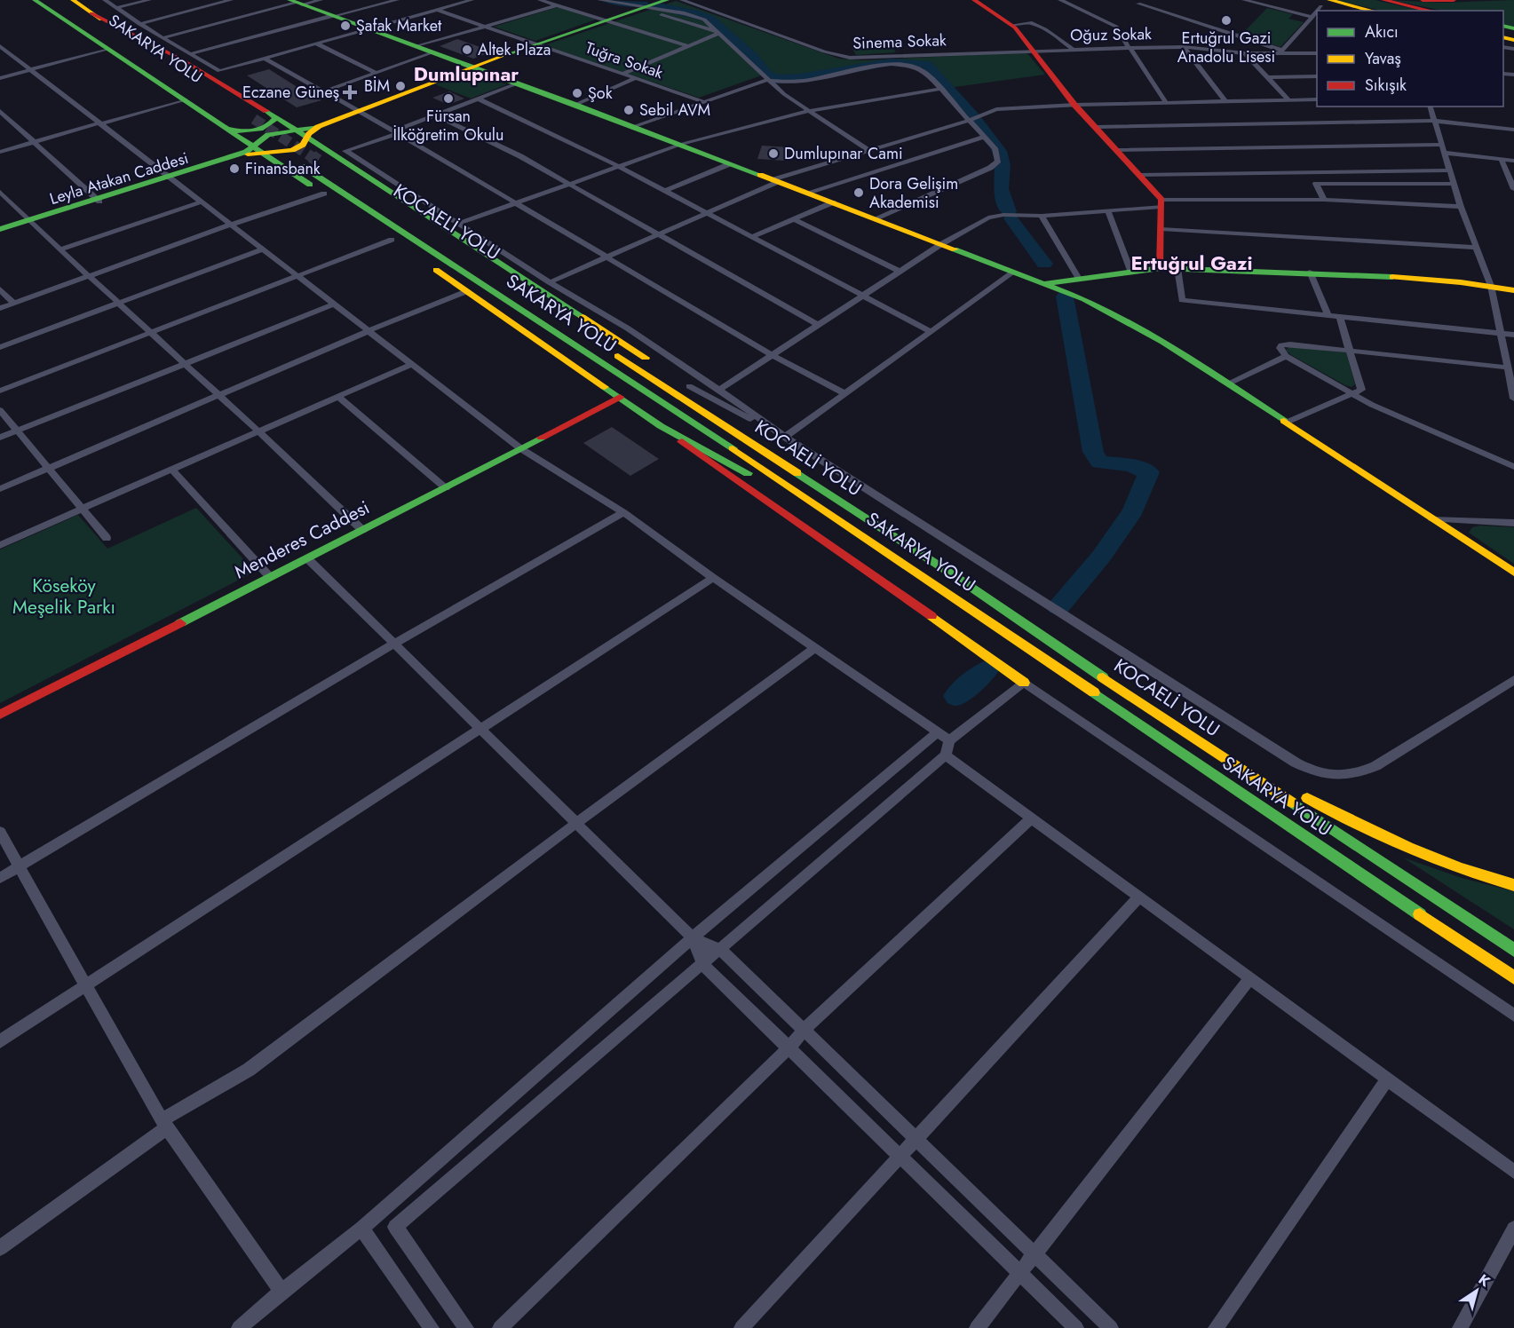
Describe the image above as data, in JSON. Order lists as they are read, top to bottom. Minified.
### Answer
{"streets":{"main road":["SAKARYA YOLU","Leyla Atakan Caddesi","KOCAELİ YOLU","Menderes Caddesi"],"street":["Oğuz Sokak","Sinema Sokak","Tuğra Sokak"]},"crossings":[["Oğuz Sokak","Sinema Sokak"]],"districts":["Dumlupınar","Ertuğrul Gazi"],"parks":["Köseköy Meşelik Parkı"],"places":{"other":["Ertuğrul Gazi Anadolu Lisesi","Şafak Market","Altek Plaza","BİM","Şok","Fürsan İlköğretim Okulu","Sebil AVM","Dumlupınar Cami","Finansbank","Dora Gelişim Akademisi"],"health":["Eczane Güneş"]},"legend":["Akıcı","Yavaş","Sıkışık"],"north":"top right"}
